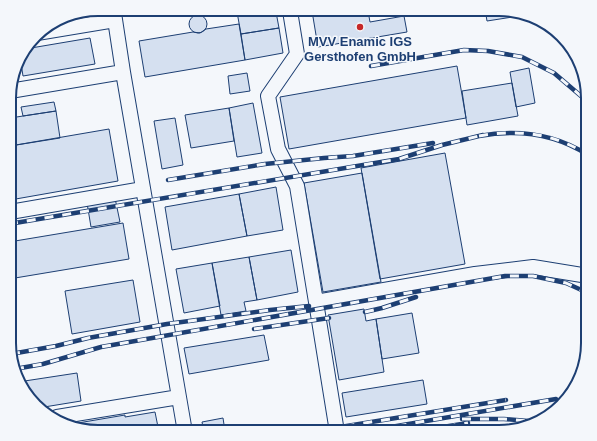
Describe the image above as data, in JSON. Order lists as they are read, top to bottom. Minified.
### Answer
{"places":["MVV Enamic IGS Gersthofen GmbH"]}
